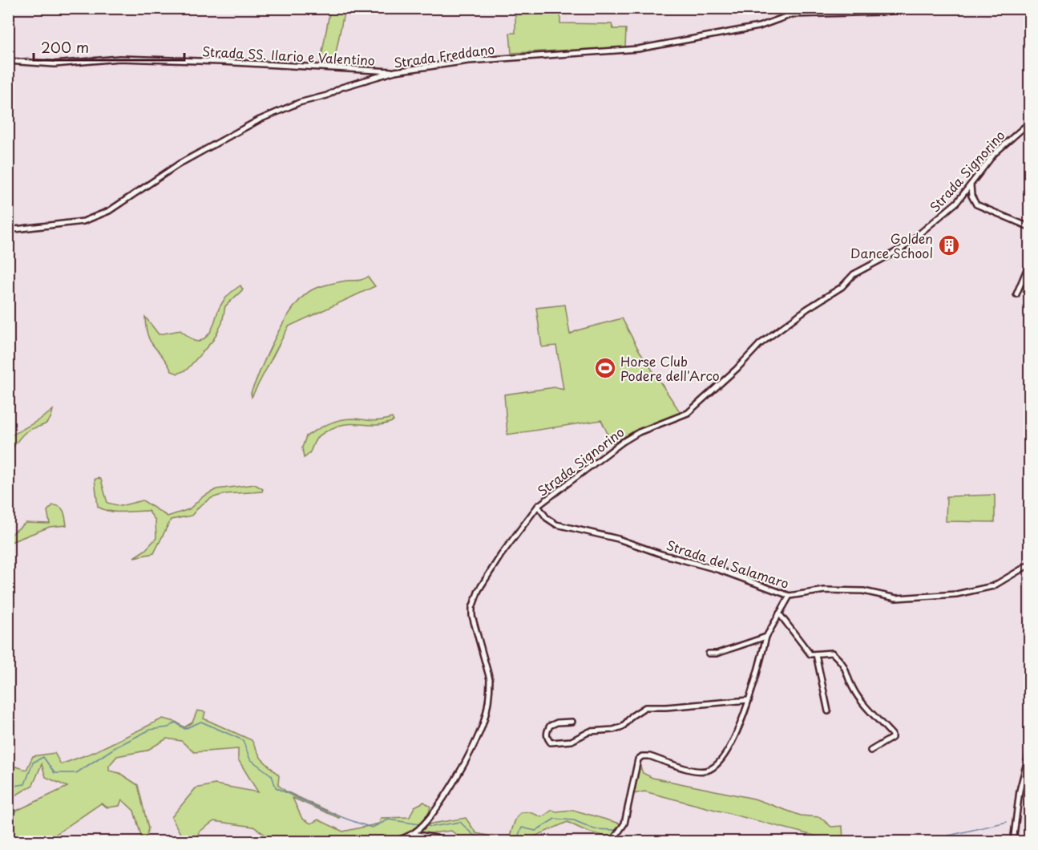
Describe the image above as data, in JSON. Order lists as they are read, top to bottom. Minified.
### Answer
{"streets":{"street":["Strada SS. Ilario e Valentino","Strada Freddano","Strada Signorino","Strada del Salamaro"]},"crossings":[["Strada SS. Ilario e Valentino","Strada Freddano"],["Strada Signorino","Strada del Salamaro"]],"places":{"building":["Golden Dance School"],"sports":["Horse Club Podere dell'Arco"]},"scale_bar":"200 m"}
